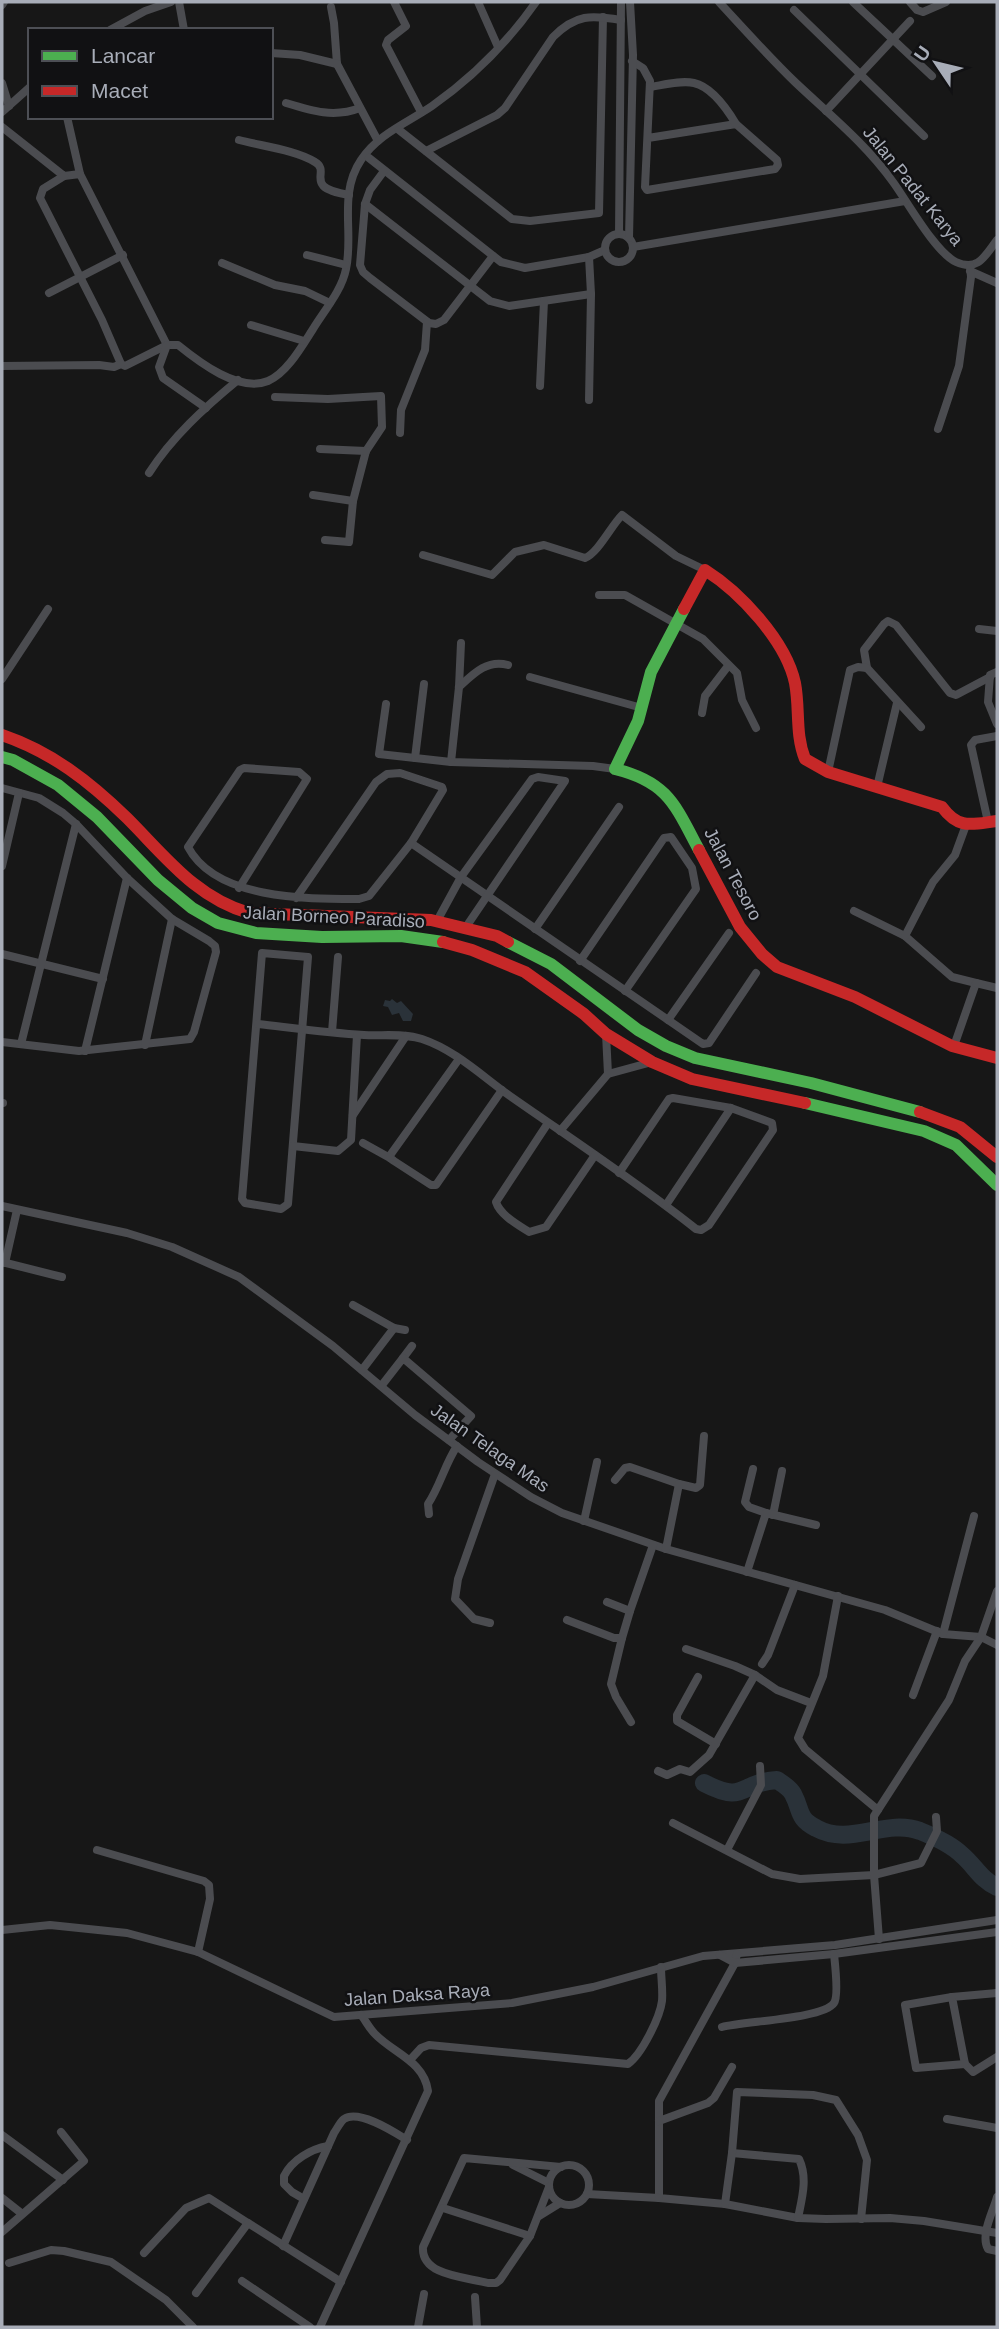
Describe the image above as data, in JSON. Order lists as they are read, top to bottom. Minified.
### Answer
{"streets":{"street":["Jalan Padat Karya","Jalan Tesoro","Jalan Borneo Paradiso","Jalan Telaga Mas","Jalan Daksa Raya"]},"legend":["Lancar","Macet"],"north":"top left"}
